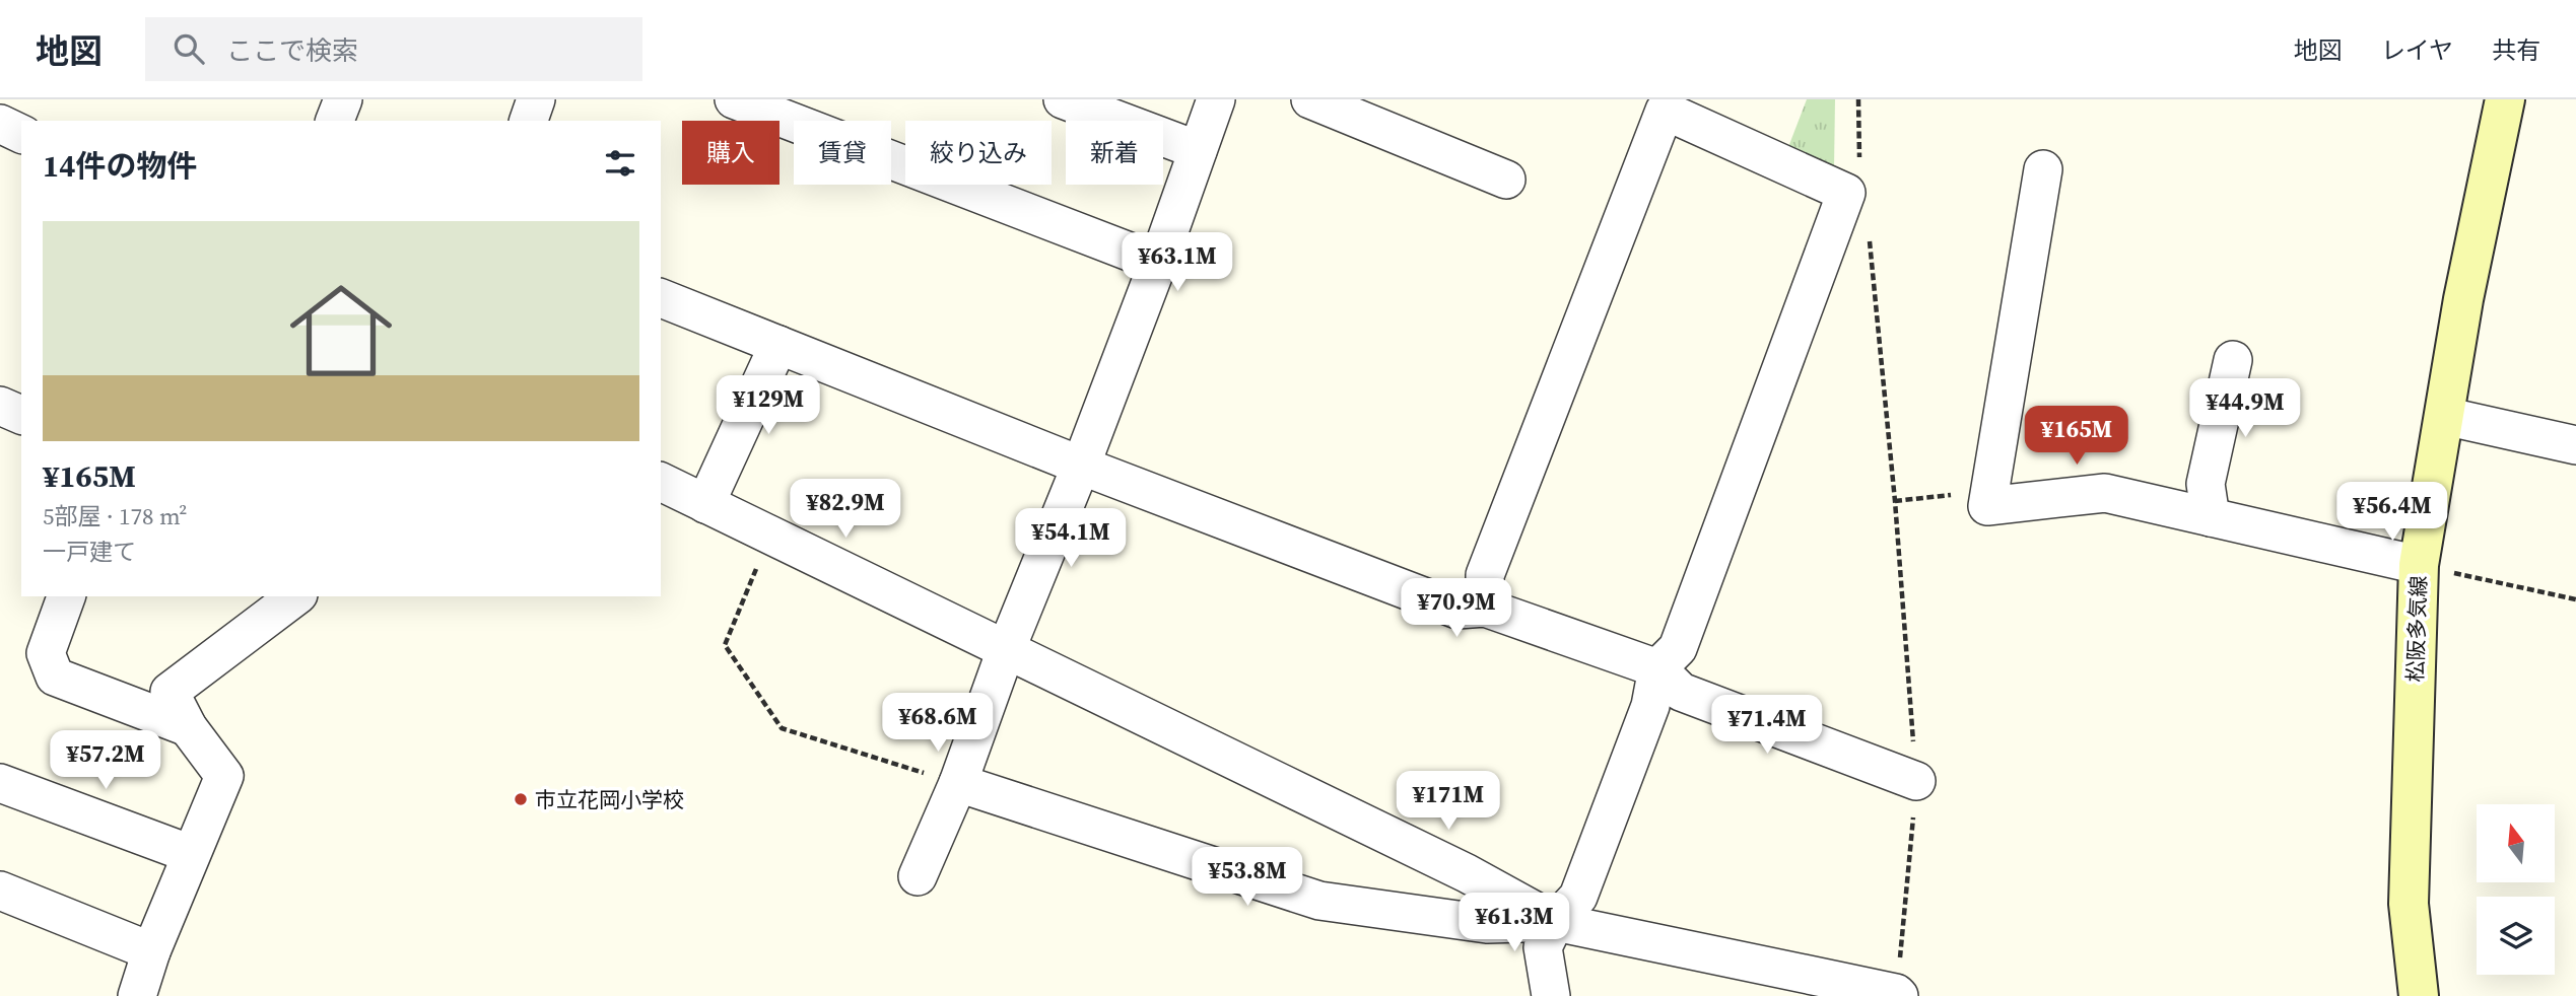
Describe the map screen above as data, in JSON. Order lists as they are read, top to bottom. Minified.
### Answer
{"streets":{"main road":["松阪多気線"]},"places":["市立花岡小学校"],"north":"top","page":{"header":"地図","search":"ここで検索","nav":["地図","レイヤ","共有"],"chip":["購入","賃貸","絞り込み","新着"],"heading":"14件の物件","list":[{"name":"¥165M","note":"5部屋 · 178 m² · 一戸建て"}],"price":["¥63.1M","¥129M","¥44.9M","¥165M","¥82.9M","¥56.4M","¥54.1M","¥70.9M","¥68.6M","¥71.4M","¥57.2M","¥171M","¥53.8M","¥61.3M"]}}
